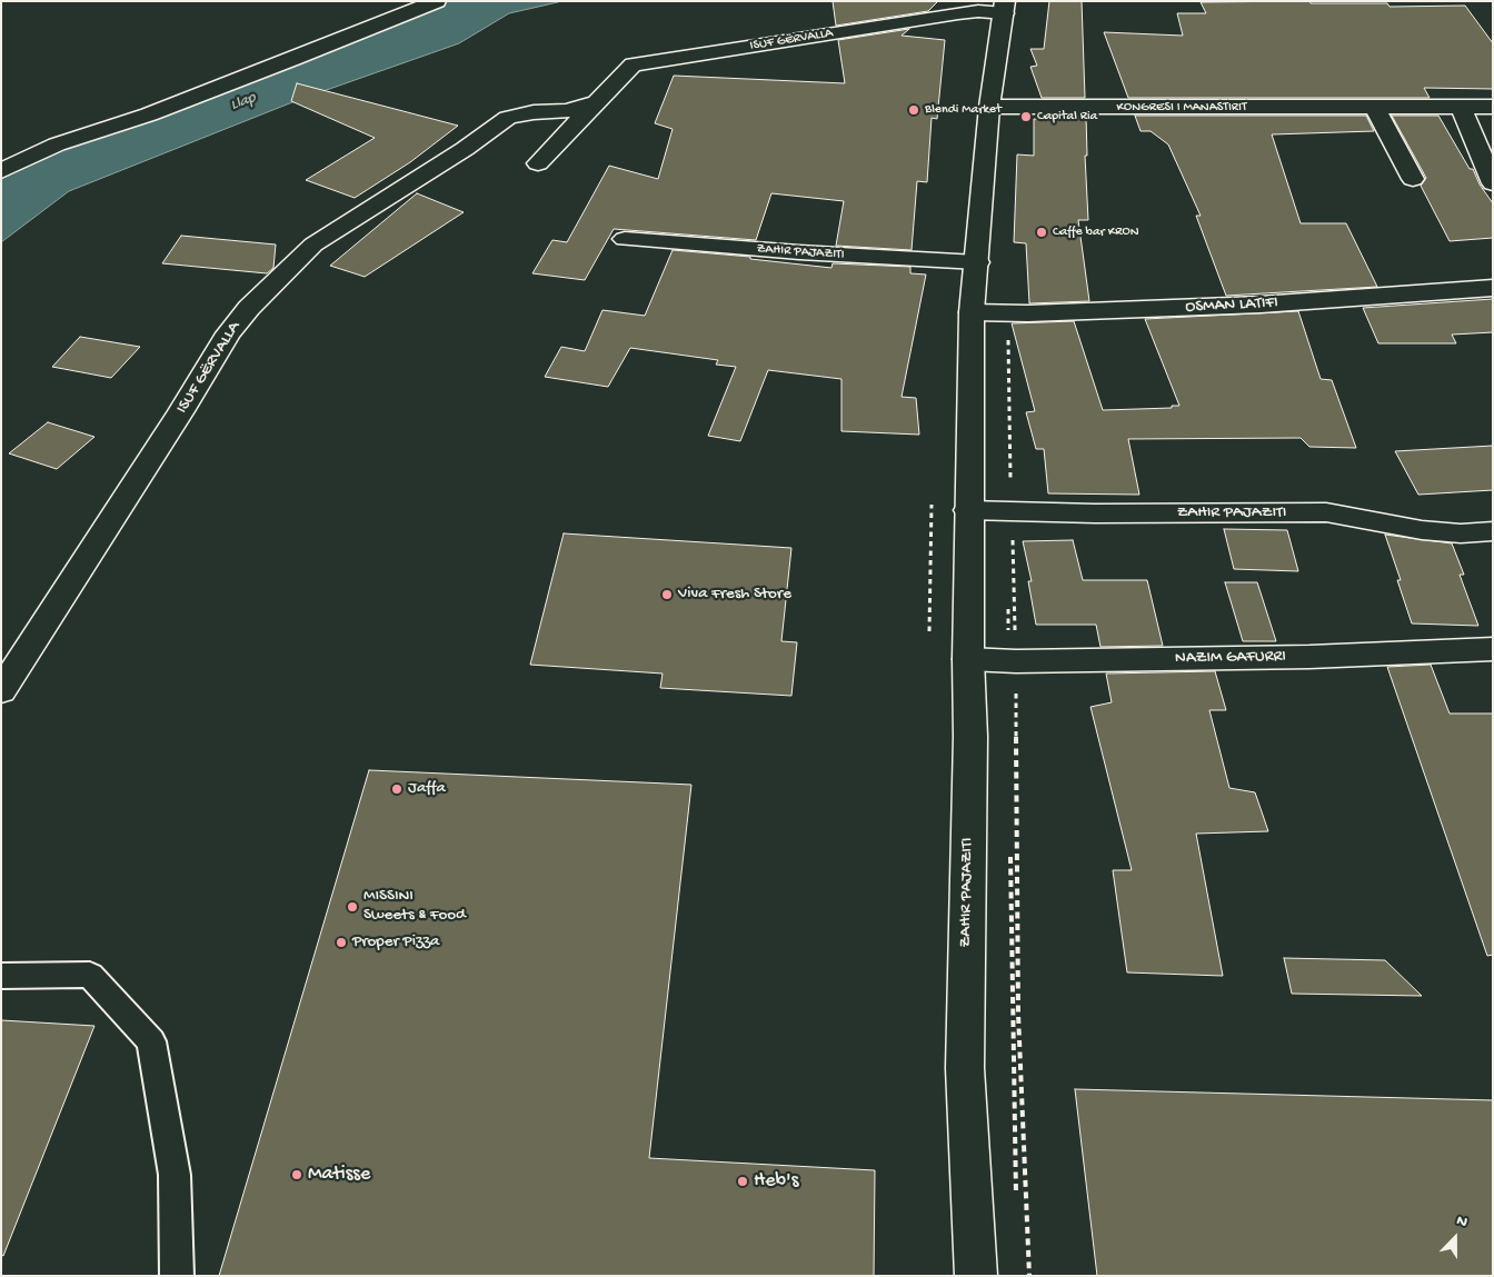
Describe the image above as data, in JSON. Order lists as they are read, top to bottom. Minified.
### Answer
{"streets":{"street":["ISUF GËRVALLA","KONGRESI I MANASTIRIT","ZAHIR PAJAZITI","OSMAN LATIFI","NAZIM GAFURRI"]},"crossings":[["ISUF GËRVALLA","ZAHIR PAJAZITI"],["KONGRESI I MANASTIRIT","ZAHIR PAJAZITI"],["ZAHIR PAJAZITI","OSMAN LATIFI"],["ZAHIR PAJAZITI","NAZIM GAFURRI"]],"water":["Llap"],"places":["Blendi Market","Capital Ria","Caffe bar KRON","Viva Fresh Store","Jaffa","MISSINI Sweets & Food","Proper Pizza","Matisse","Heb's"],"north":"top"}
